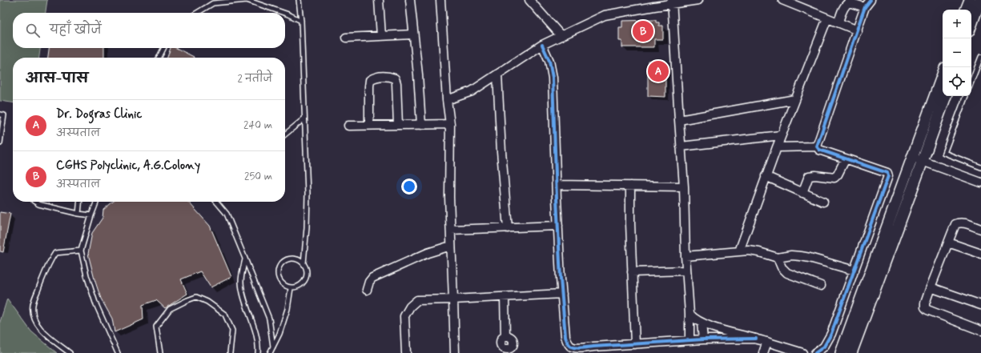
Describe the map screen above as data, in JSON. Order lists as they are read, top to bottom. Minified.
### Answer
{"page":{"map_buttons":["+","−"],"search":"यहाँ खोजें","pins":["B","A"],"heading":["आस-पास","2 नतीजे"],"list":[{"mark":"A","name":"Dr. Dogras Clinic","note":"अस्पताल","value":"240 m"},{"mark":"B","name":"CGHS Polyclinic, A.G.Colony","note":"अस्पताल","value":"250 m"}]}}
